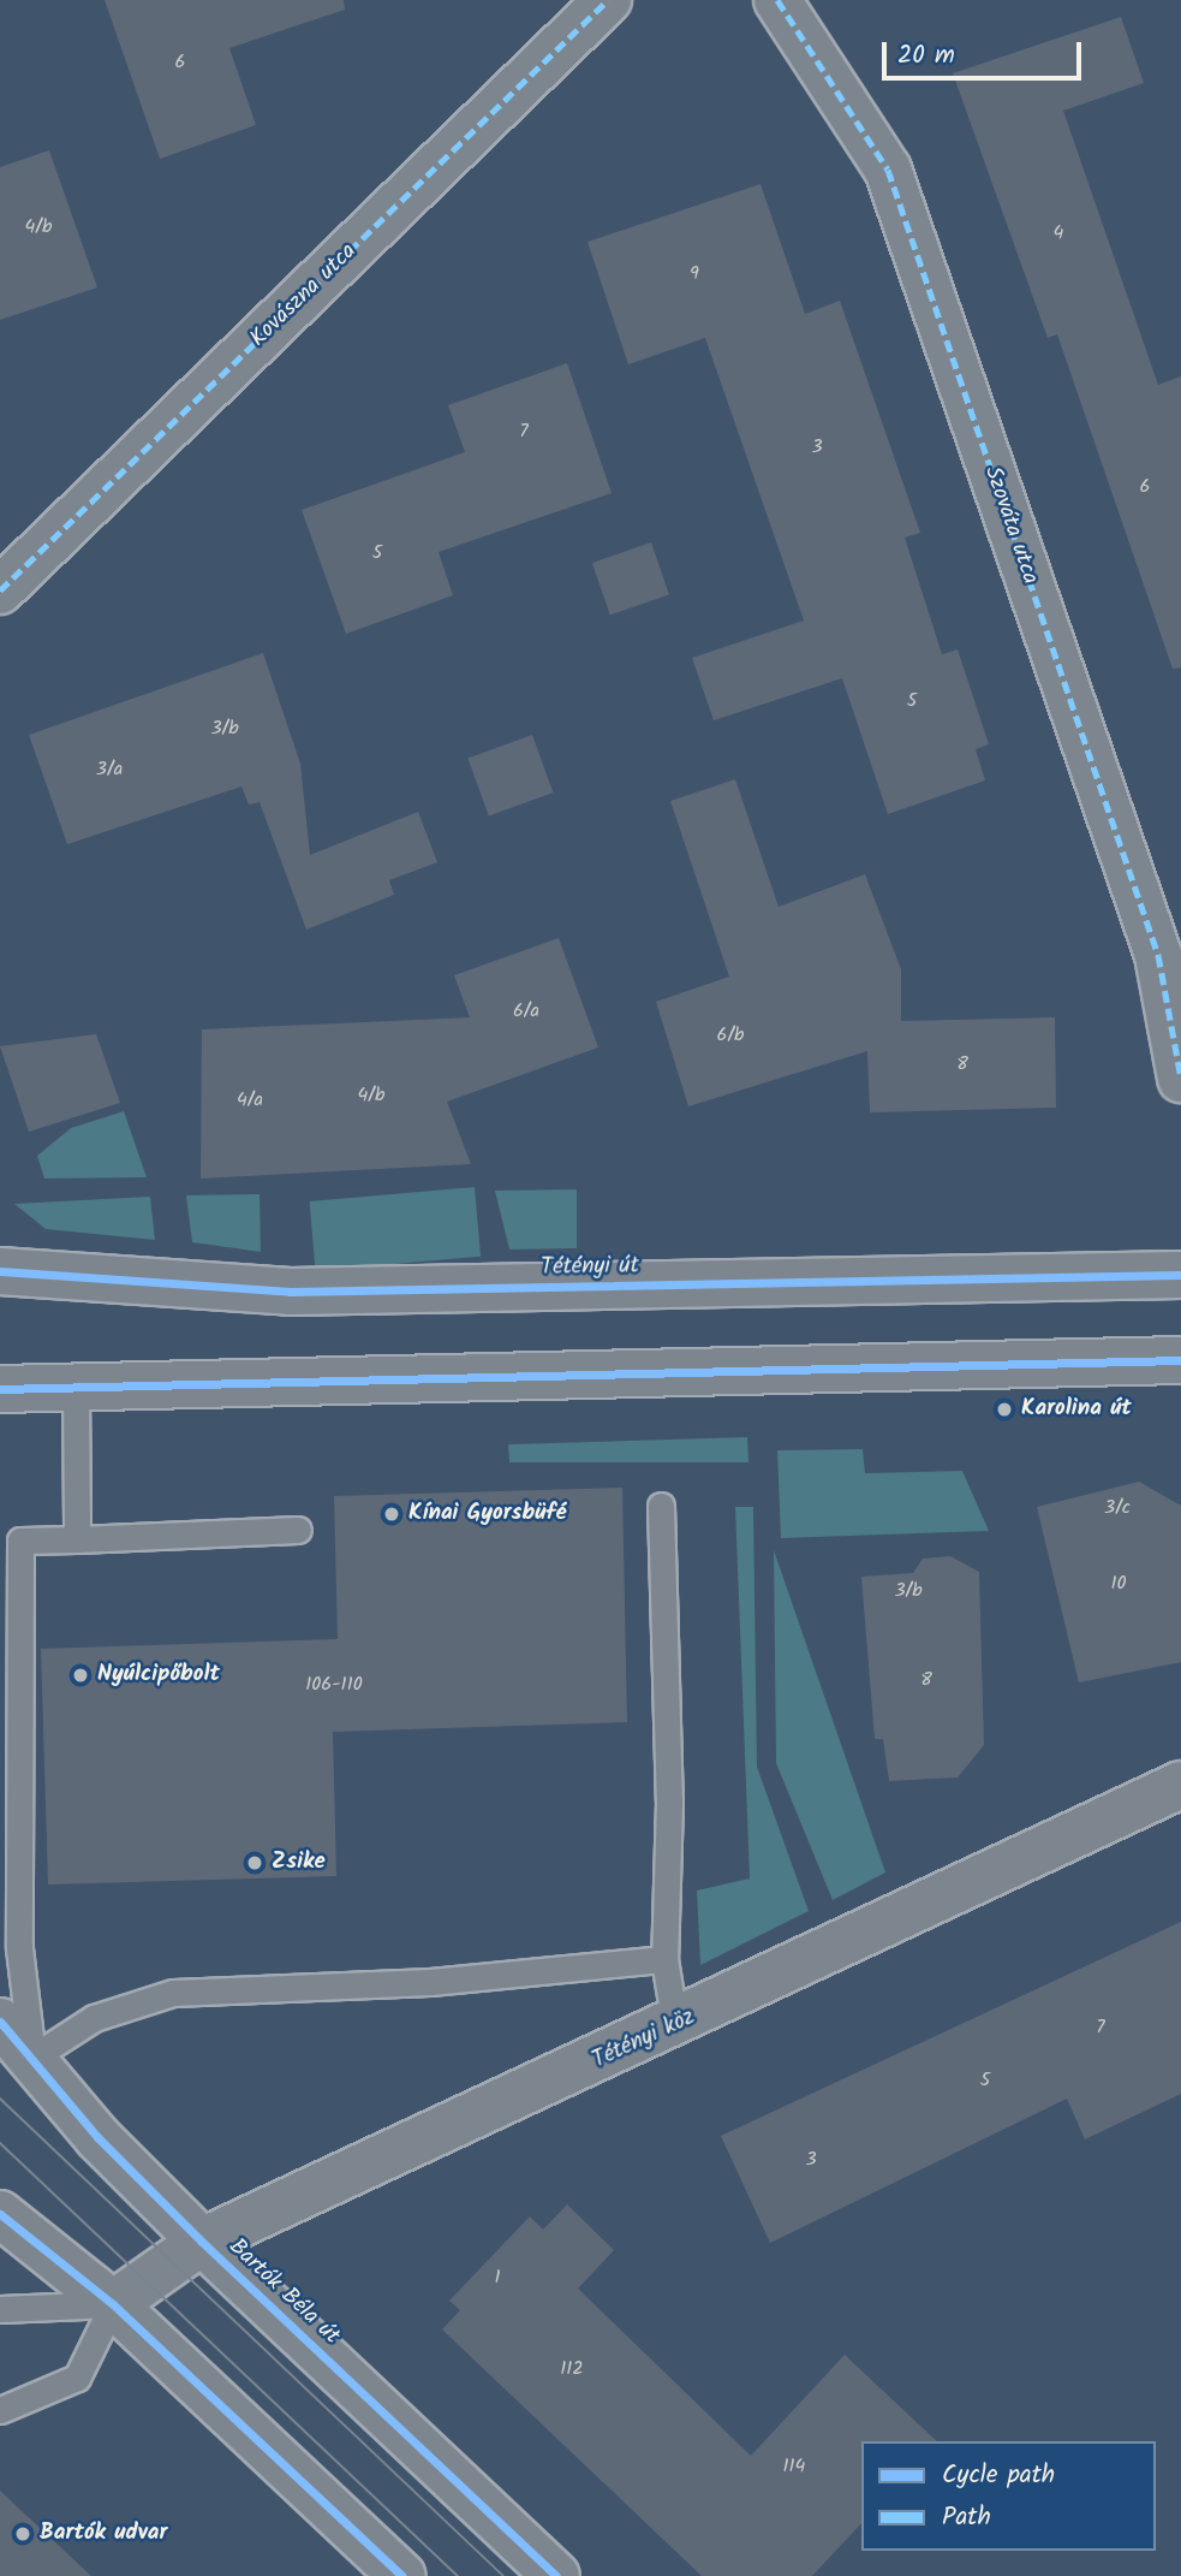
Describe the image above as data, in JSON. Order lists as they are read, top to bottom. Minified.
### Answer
{"streets":{"street":["Kovászna utca","Szováta utca","Tétényi út","Tétényi köz","Bartók Béla út"]},"crossings":[["Tétényi köz","Bartók Béla út"]],"places":["Karolina út","Kínai Gyorsbüfé","Nyúlcipőbolt","Zsike","Bartók udvar"],"house_numbers":["6","4/b","4","9","7","3","6","5","5","3/b","3/a","6/a","6/b","8","4/b","4/a","3/c","10","3/b","8","106-110","7","5","3","1","112","114"],"legend":["Cycle path","Path"],"scale_bar":"20 m"}
